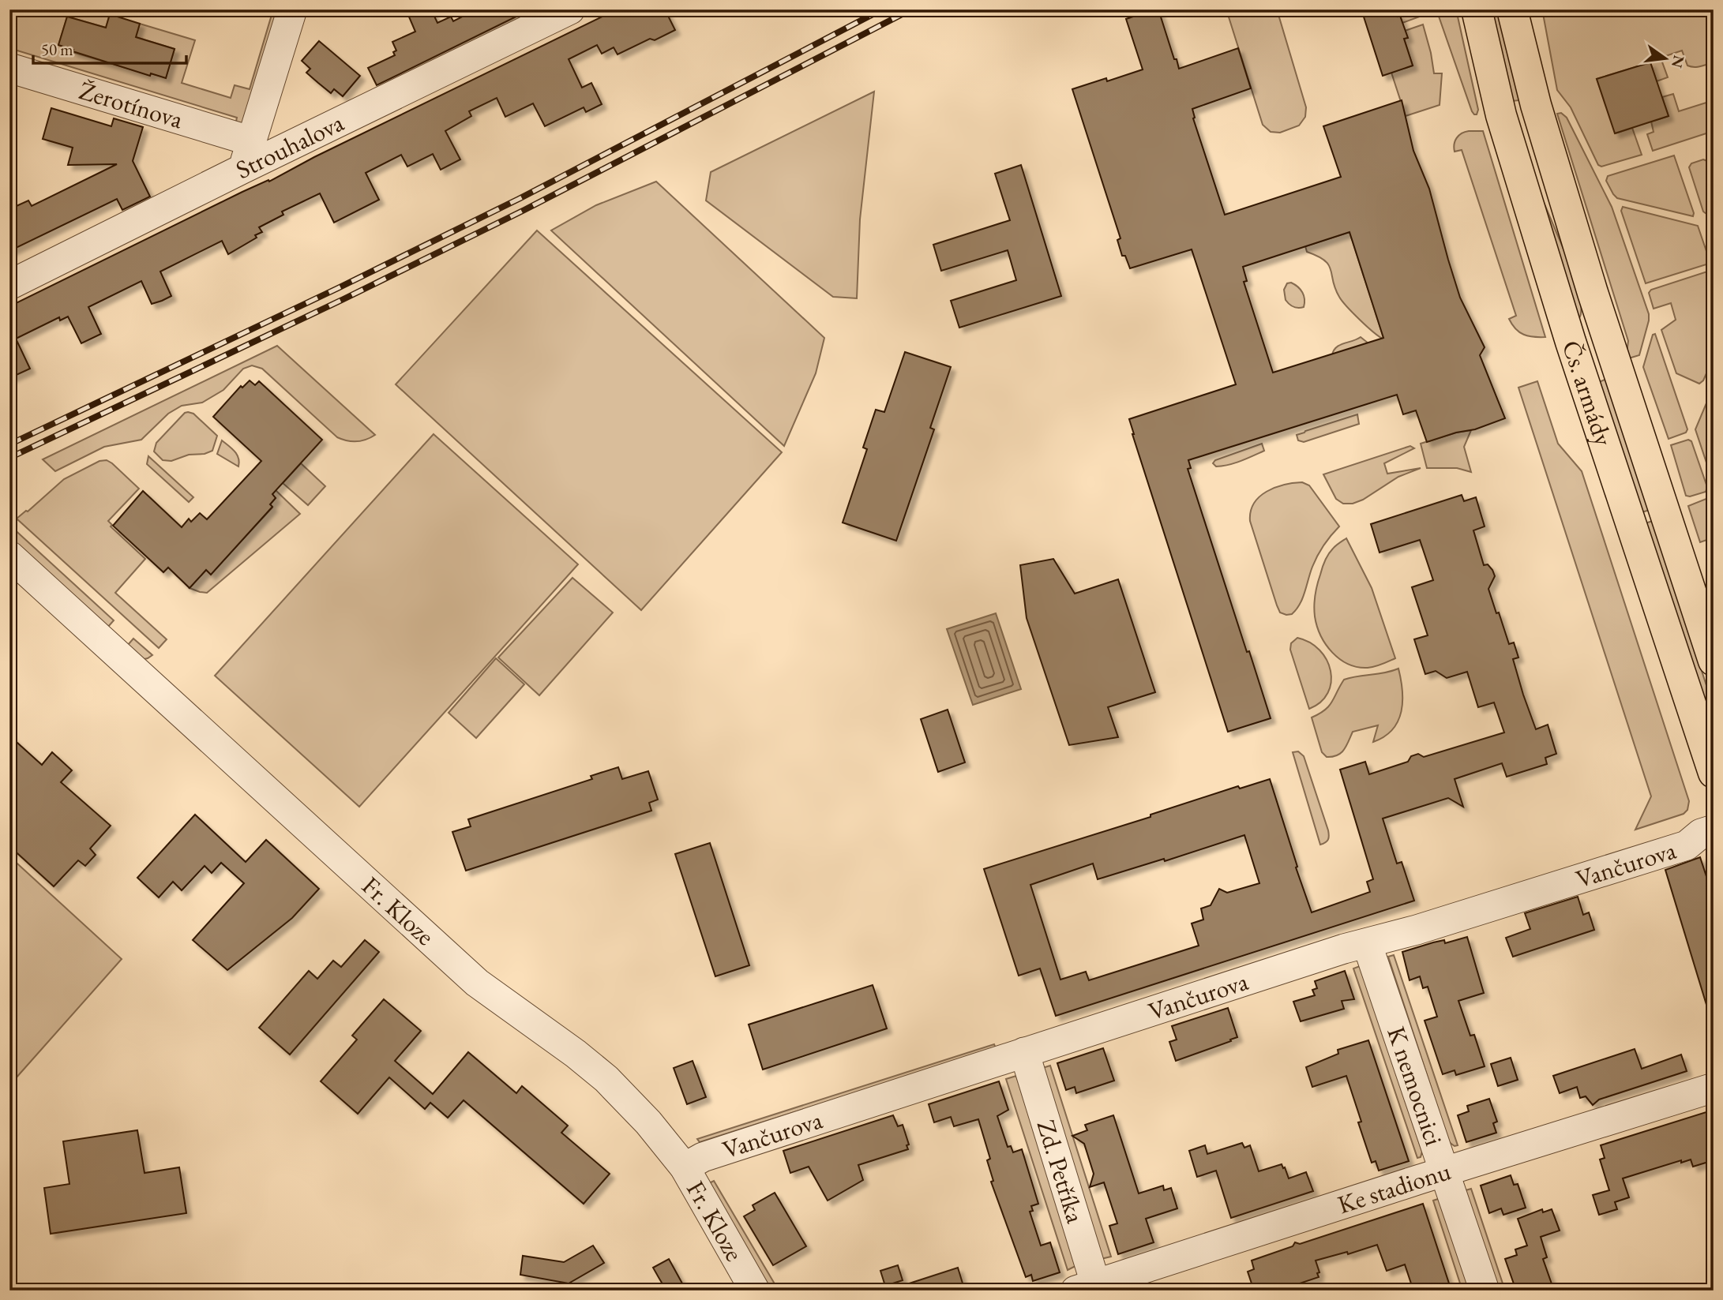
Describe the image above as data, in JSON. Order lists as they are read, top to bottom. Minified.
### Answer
{"streets":{"main road":["Čs. armády"],"street":["Žerotínova","Strouhalova","Vančurova","Fr. Kloze","K nemocnici","Zd. Petříka","Ke stadionu"]},"crossings":[["Vančurova","Fr. Kloze"],["Vančurova","K nemocnici"],["Vančurova","Zd. Petříka"],["K nemocnici","Ke stadionu"],["Zd. Petříka","Ke stadionu"]],"scale_bar":"50 m","north":"right"}
